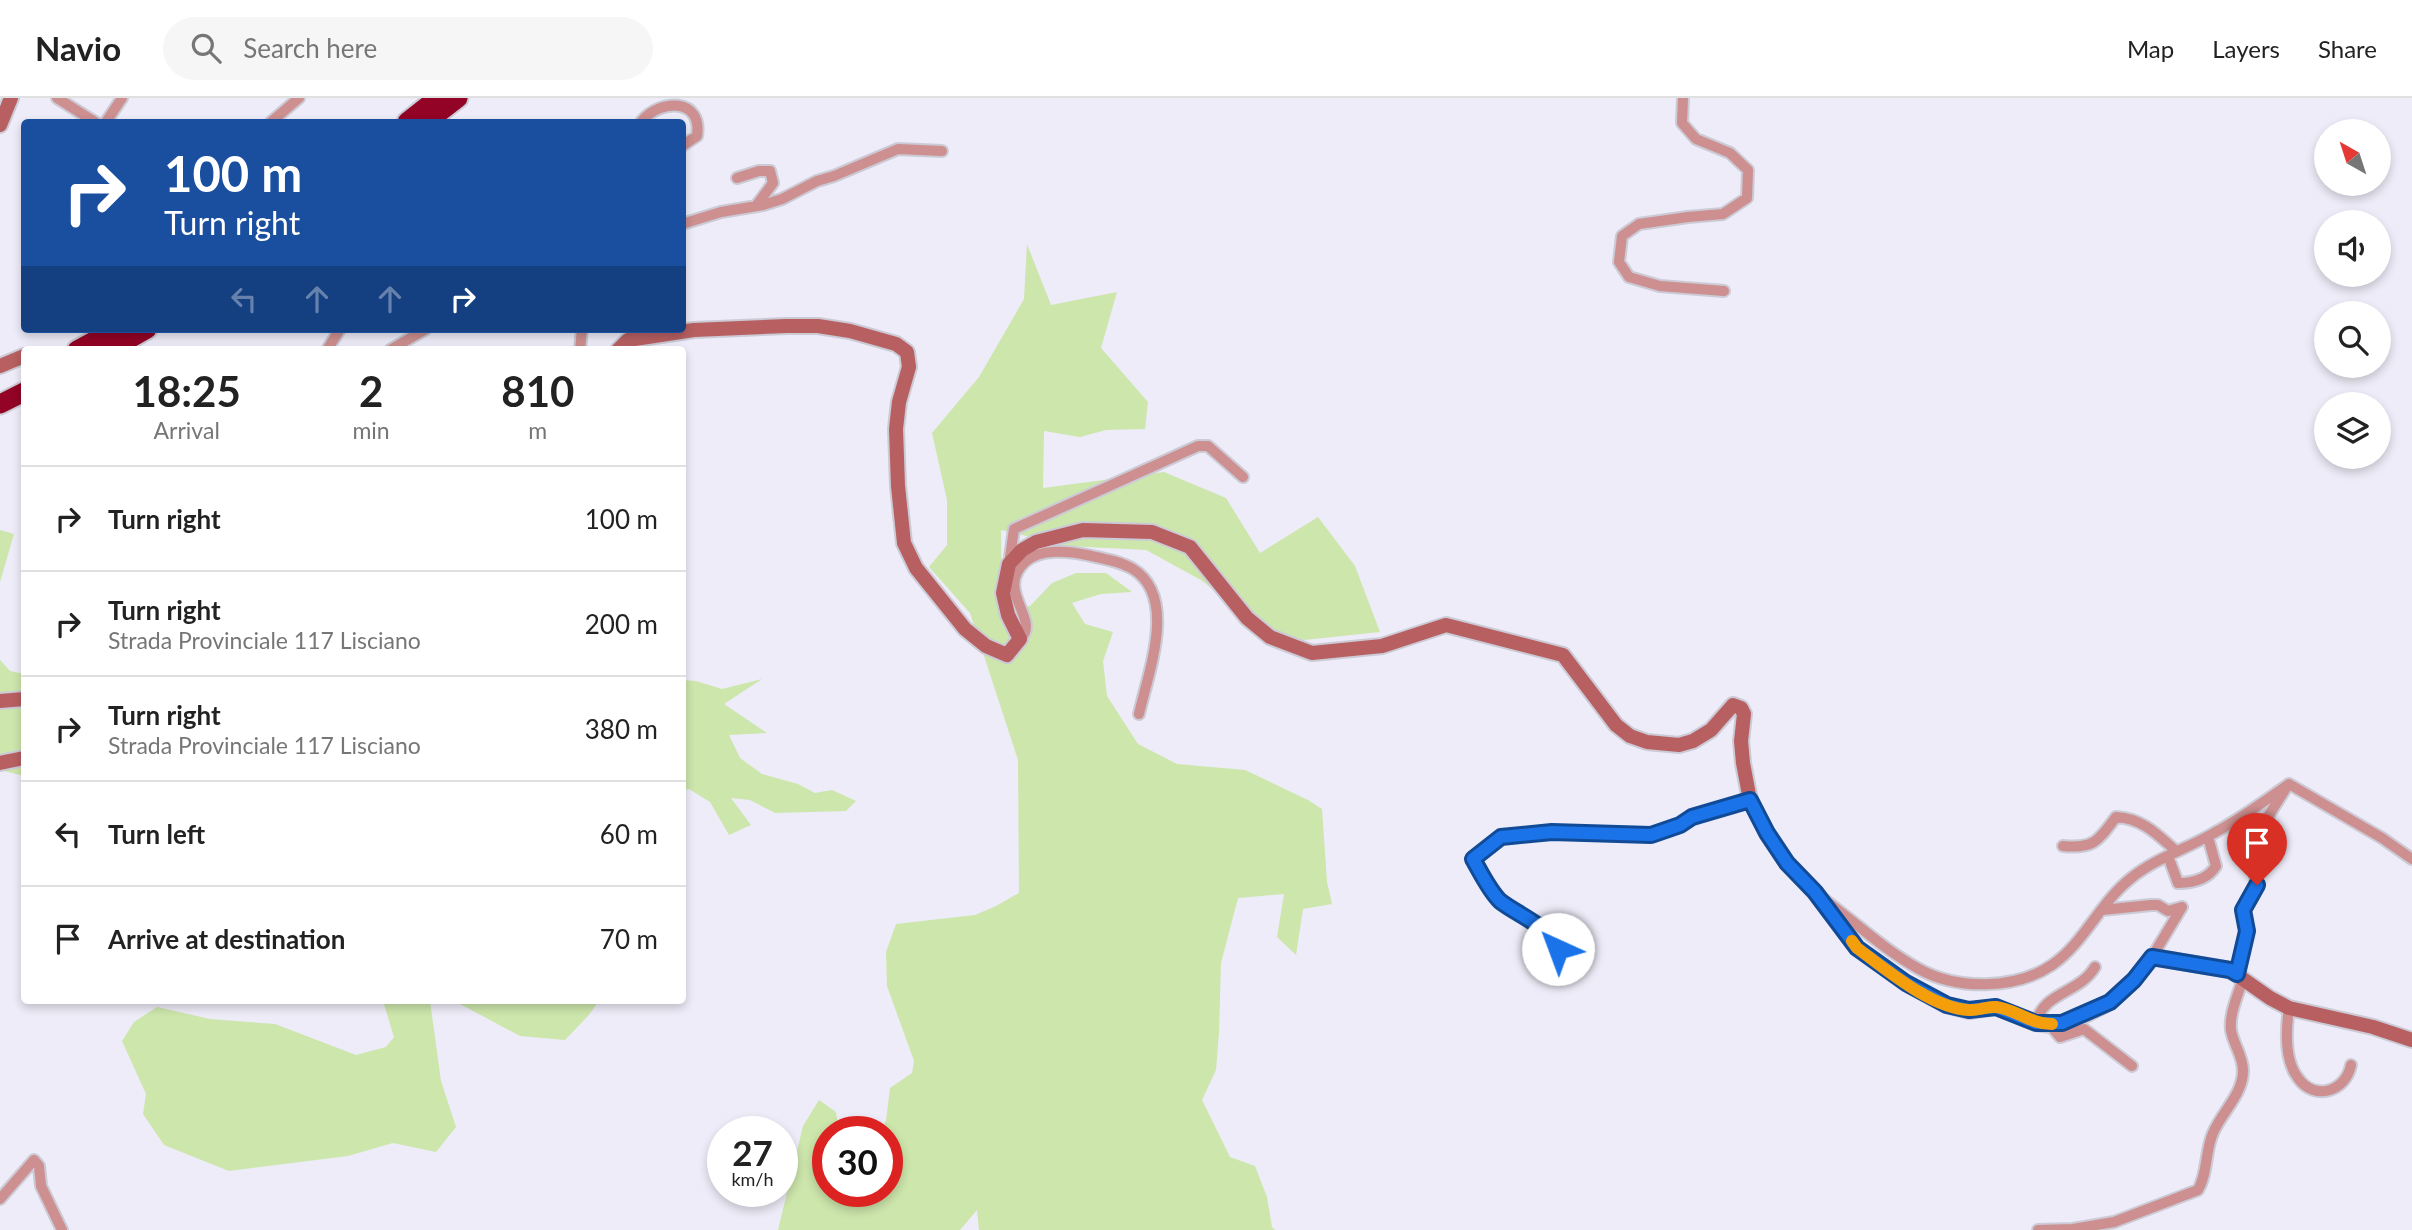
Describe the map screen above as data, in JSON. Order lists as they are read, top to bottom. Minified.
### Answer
{"north":"top left","page":{"header":"Navio","search":"Search here","nav":["Map","Layers","Share"],"turn":["100 m","Turn right"],"eta":["18:25","Arrival","2","min","810","m"],"list":[{"name":"Turn right","value":"100 m"},{"name":"Turn right","note":"Strada Provinciale 117 Lisciano","value":"200 m"},{"name":"Turn right","note":"Strada Provinciale 117 Lisciano","value":"380 m"},{"name":"Turn left","value":"60 m"},{"name":"Arrive at destination","value":"70 m"}],"speed":"27 km/h","limit":"30"}}
